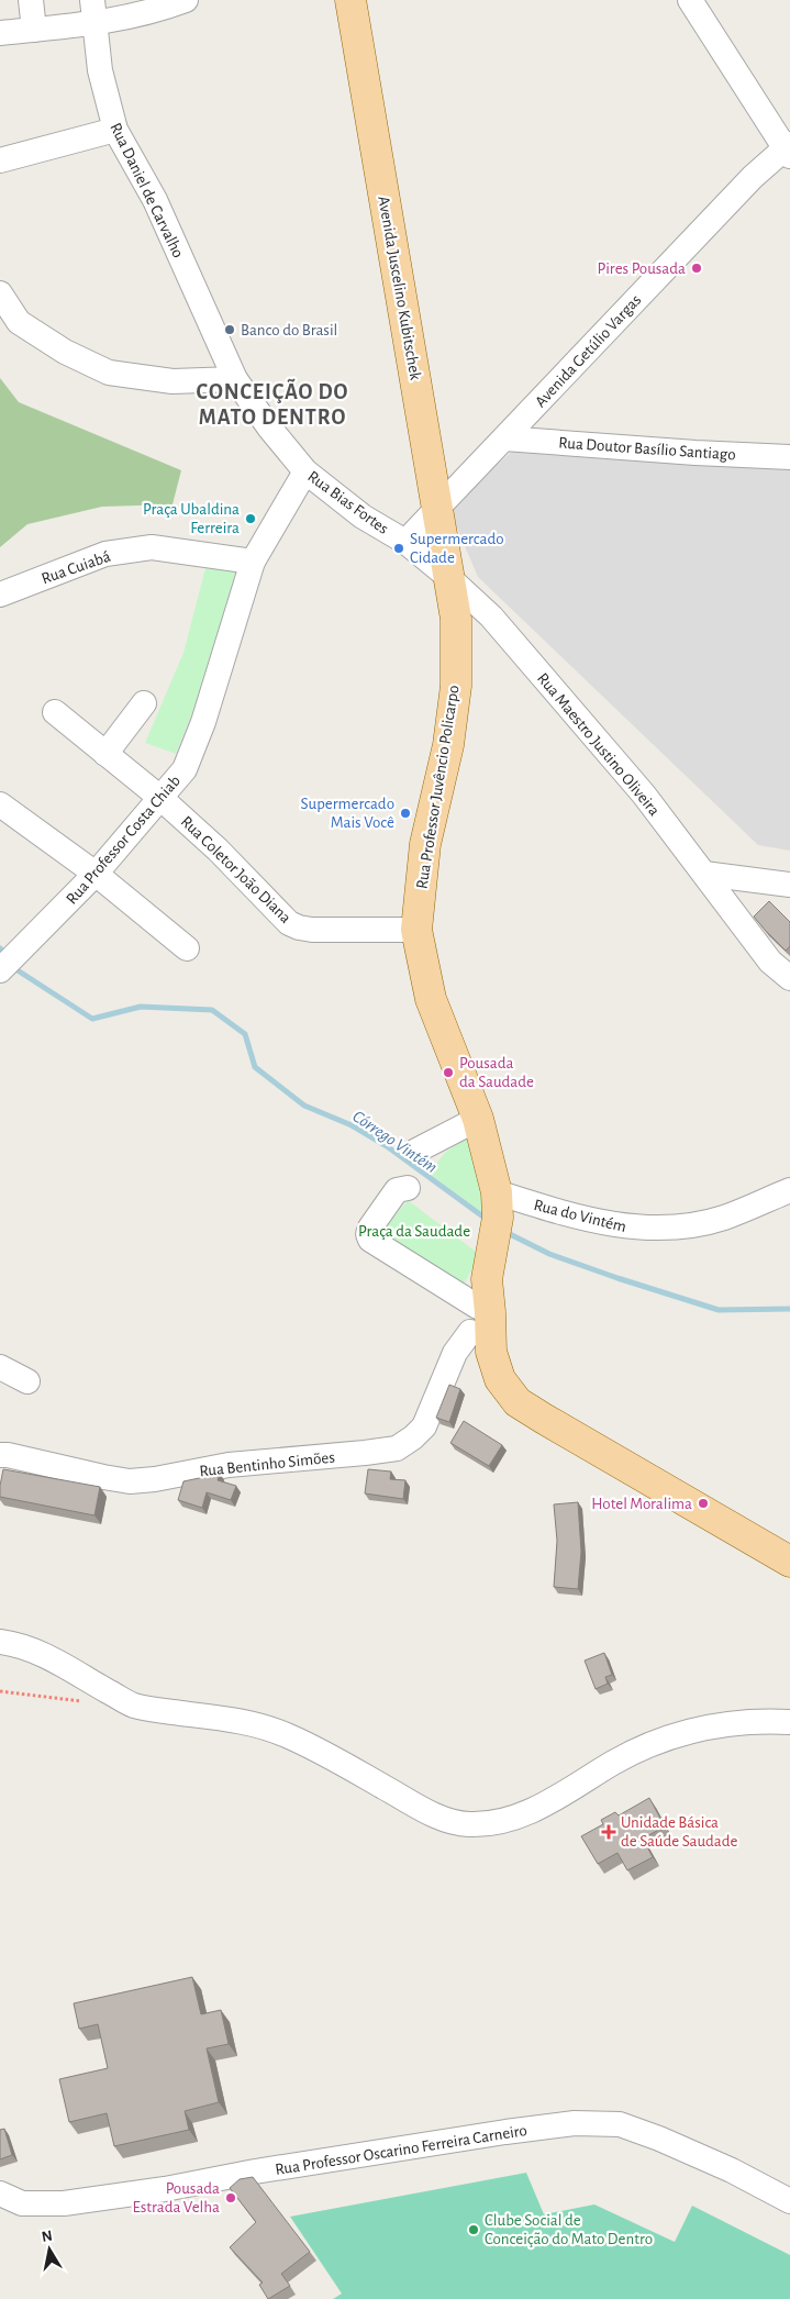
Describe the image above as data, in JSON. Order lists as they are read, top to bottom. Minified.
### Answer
{"streets":{"main road":["Avenida Juscelino Kubitschek","Rua Professor Juvêncio Policarpo"],"street":["Rua Daniel de Carvalho","Avenida Getúlio Vargas","Rua Doutor Basílio Santiago","Rua Bias Fortes","Rua Cuiabá","Rua Maestro Justino Oliveira","Rua Professor Costa Chiab","Rua Coletor João Diana","Rua do Vintém","Rua Bentinho Simões","Rua Professor Oscarino Ferreira Carneiro"]},"crossings":[["Rua Daniel de Carvalho","Rua Bias Fortes"],["Avenida Juscelino Kubitschek","Avenida Getúlio Vargas"],["Avenida Juscelino Kubitschek","Rua Bias Fortes"],["Avenida Juscelino Kubitschek","Rua Maestro Justino Oliveira"],["Avenida Juscelino Kubitschek","Rua Professor Juvêncio Policarpo"],["Avenida Getúlio Vargas","Rua Doutor Basílio Santiago"],["Avenida Getúlio Vargas","Rua Bias Fortes"],["Rua Bias Fortes","Rua Maestro Justino Oliveira"],["Rua Bias Fortes","Rua Professor Juvêncio Policarpo"],["Rua Cuiabá","Rua Professor Costa Chiab"],["Rua Maestro Justino Oliveira","Rua Professor Juvêncio Policarpo"],["Rua Professor Juvêncio Policarpo","Rua Coletor João Diana"],["Rua Professor Costa Chiab","Rua Coletor João Diana"]],"districts":["CONCEIÇÃO DO MATO DENTRO"],"water":["Córrego Vintém"],"parks":["Praça da Saudade"],"places":{"other":["Pires Pousada","Banco do Brasil","Praça Ubaldina Ferreira","Supermercado Cidade","Supermercado Mais Você","Pousada da Saudade","Hotel Moralima","Pousada Estrada Velha","Clube Social de Conceição do Mato Dentro"],"health":["Unidade Básica de Saúde Saudade"]},"north":"top"}
